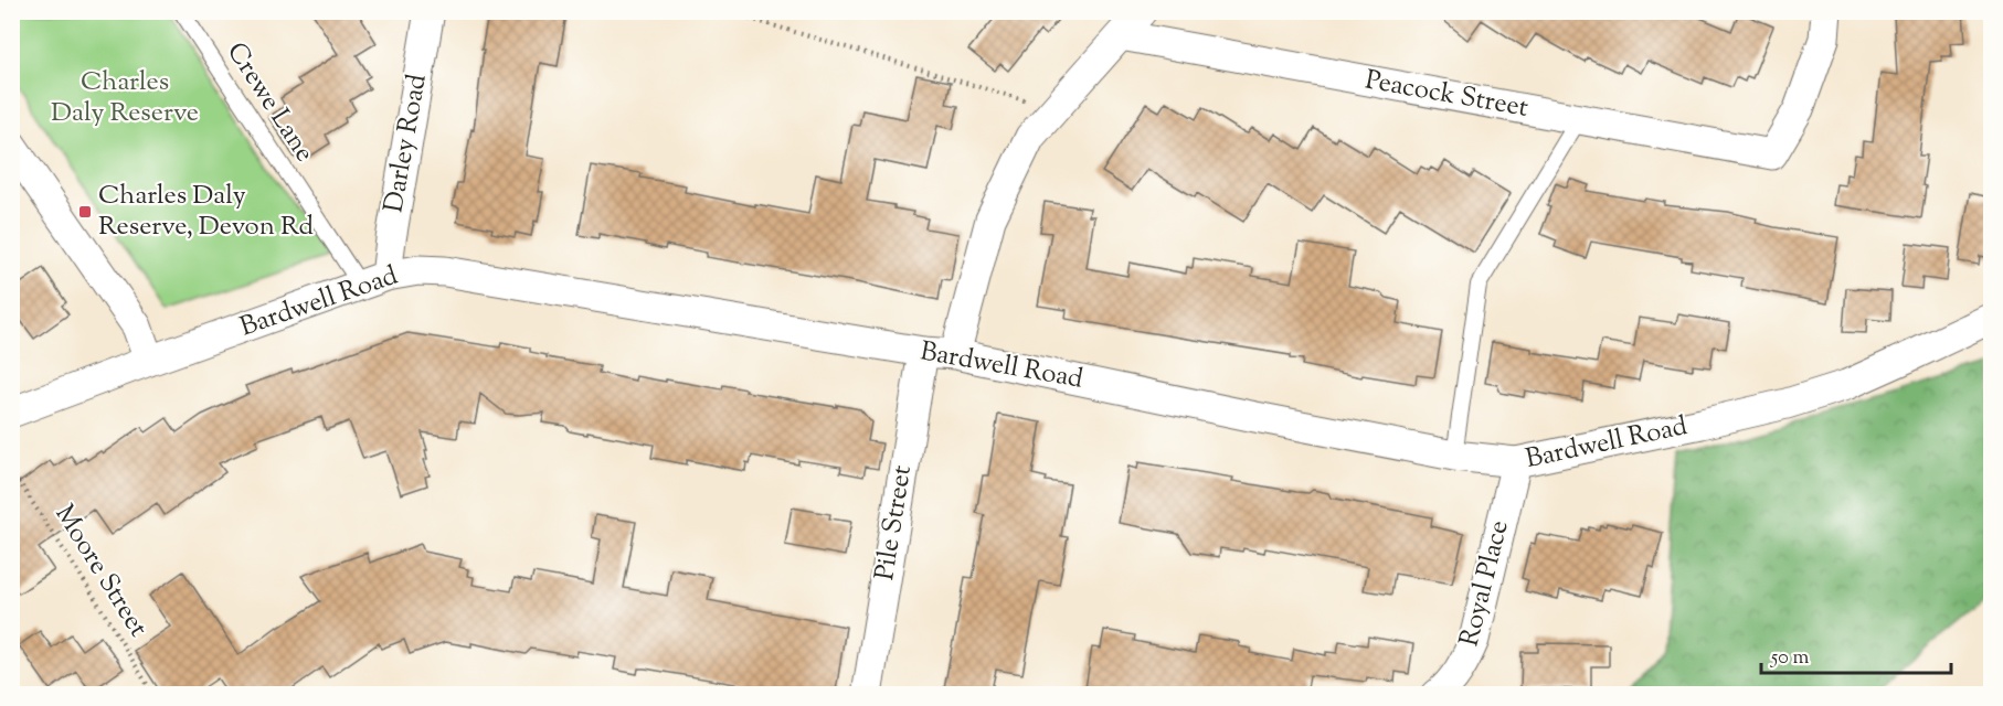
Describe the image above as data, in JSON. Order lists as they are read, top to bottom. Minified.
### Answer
{"streets":{"street":["Peacock Street","Darley Road","Bardwell Road","Pile Street","Royal Place"],"lane":["Crewe Lane"],"path":["Moore Street"]},"crossings":[["Crewe Lane","Darley Road"],["Crewe Lane","Bardwell Road"],["Darley Road","Bardwell Road"],["Bardwell Road","Pile Street"],["Bardwell Road","Royal Place"]],"parks":["Charles Daly Reserve"],"places":{"transit":["Charles Daly Reserve, Devon Rd"]},"scale_bar":"50 m"}
